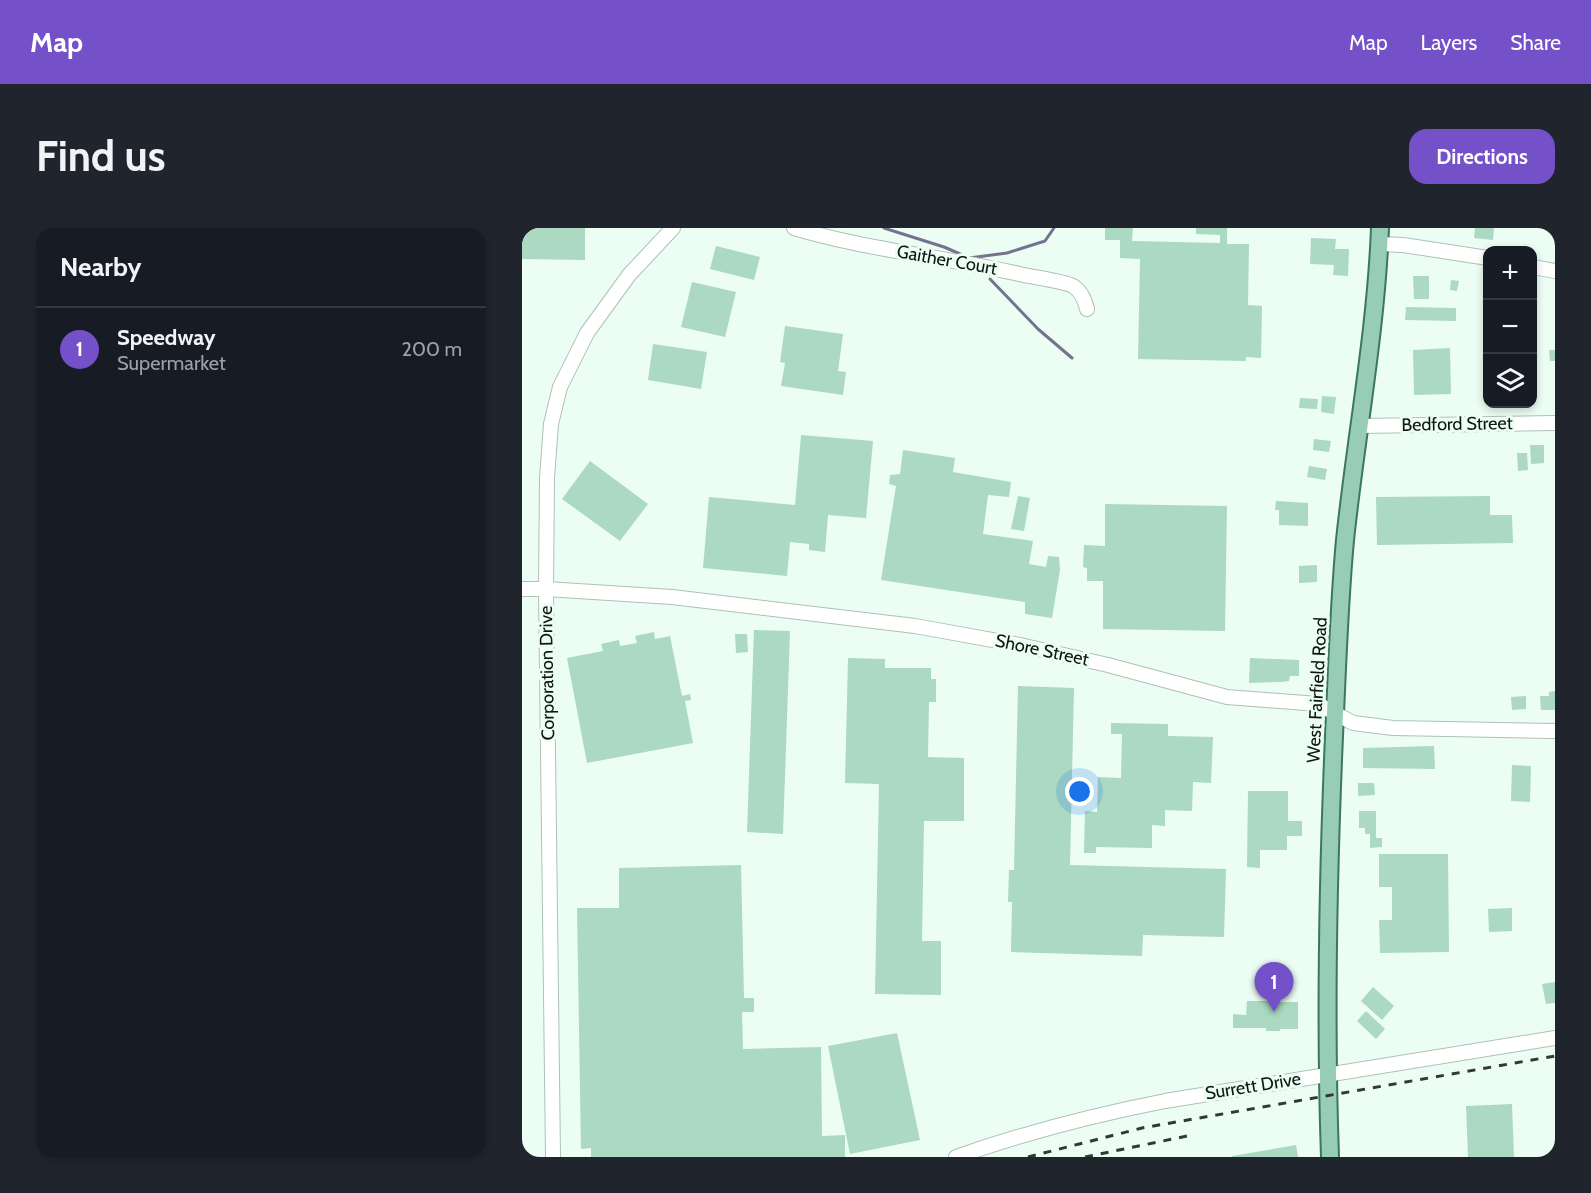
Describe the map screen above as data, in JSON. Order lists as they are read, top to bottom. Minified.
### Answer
{"streets":{"main road":["West Fairfield Road"],"street":["Gaither Court","Bedford Street","Shore Street","Corporation Drive","Surrett Drive"]},"crossings":[["Bedford Street","West Fairfield Road"],["Shore Street","Corporation Drive"],["Shore Street","West Fairfield Road"],["West Fairfield Road","Surrett Drive"]],"page":{"header":"Map","nav":["Map","Layers","Share"],"buttons":"Directions","title":"Find us","heading":"Nearby","map_buttons":["+","−"],"list":[{"mark":"1","name":"Speedway","note":"Supermarket","value":"200 m"}],"pins":"1"}}
